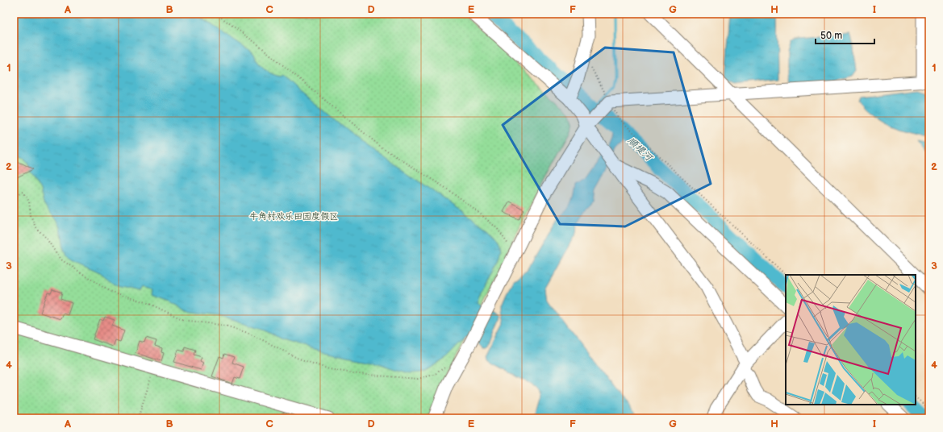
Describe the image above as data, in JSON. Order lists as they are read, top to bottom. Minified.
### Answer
{"water":["顺堤河"],"parks":["牛角村欢乐田园度假区"],"scale_bar":"50 m","grid":{"columns":["A","B","C","D","E","F","G","H","I"],"rows":["1","2","3","4"]}}
